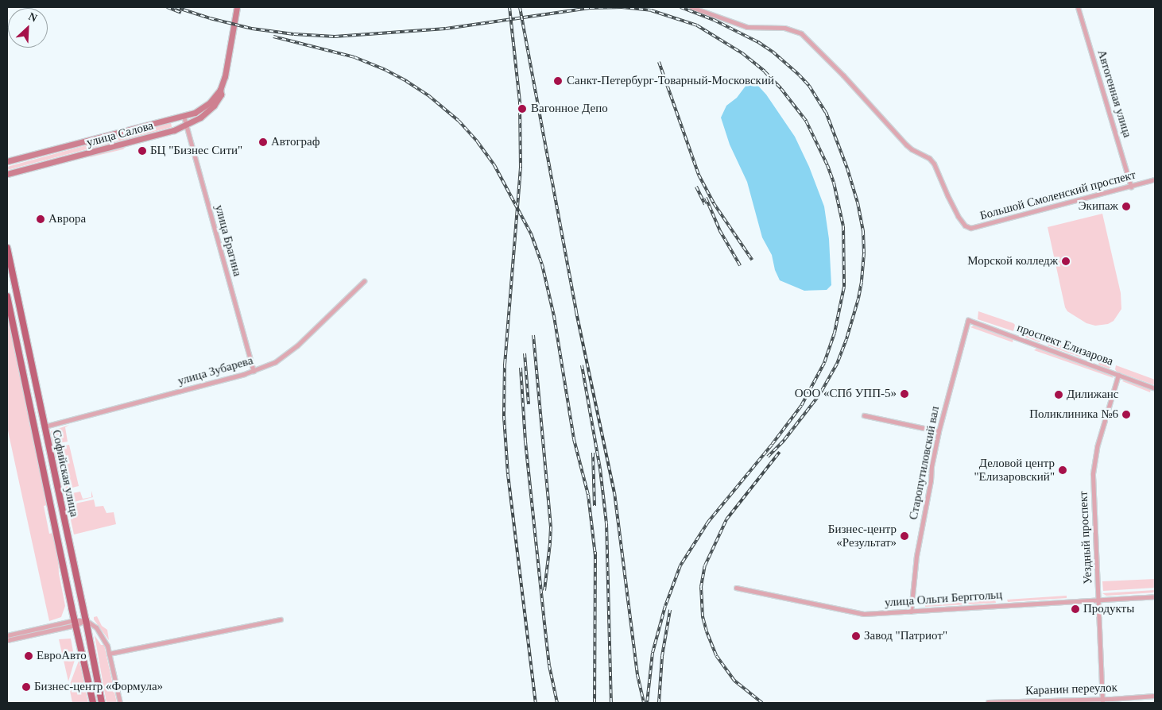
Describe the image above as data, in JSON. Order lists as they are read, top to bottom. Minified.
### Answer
{"streets":{"main road":["Софийская улица"],"street":["Автогенная улица","улица Салова","Большой Смоленский проспект","улица Брагина","проспект Елизарова","улица Зубарева","Старопутиловский вал","Уездный проспект","улица Ольги Берггольц","Каранин переулок"]},"crossings":[["Автогенная улица","Большой Смоленский проспект"],["улица Салова","улица Брагина"],["улица Брагина","улица Зубарева"],["проспект Елизарова","Старопутиловский вал"],["проспект Елизарова","Уездный проспект"],["улица Зубарева","Софийская улица"],["Старопутиловский вал","улица Ольги Берггольц"],["Уездный проспект","улица Ольги Берггольц"],["Уездный проспект","Каранин переулок"]],"places":["Санкт-Петербург-Товарный-Московский","Вагонное Депо","Автограф","БЦ \"Бизнес Сити\"","Экипаж","Аврора","Морской колледж","ООО «СПб УПП-5»","Дилижанс","Поликлиника №6","Деловой центр \"Елизаровский\"","Бизнес-центр «Результат»","Продукты","Завод \"Патриот\"","ЕвроАвто","Бизнес-центр «Формула»"],"north":"top right"}
